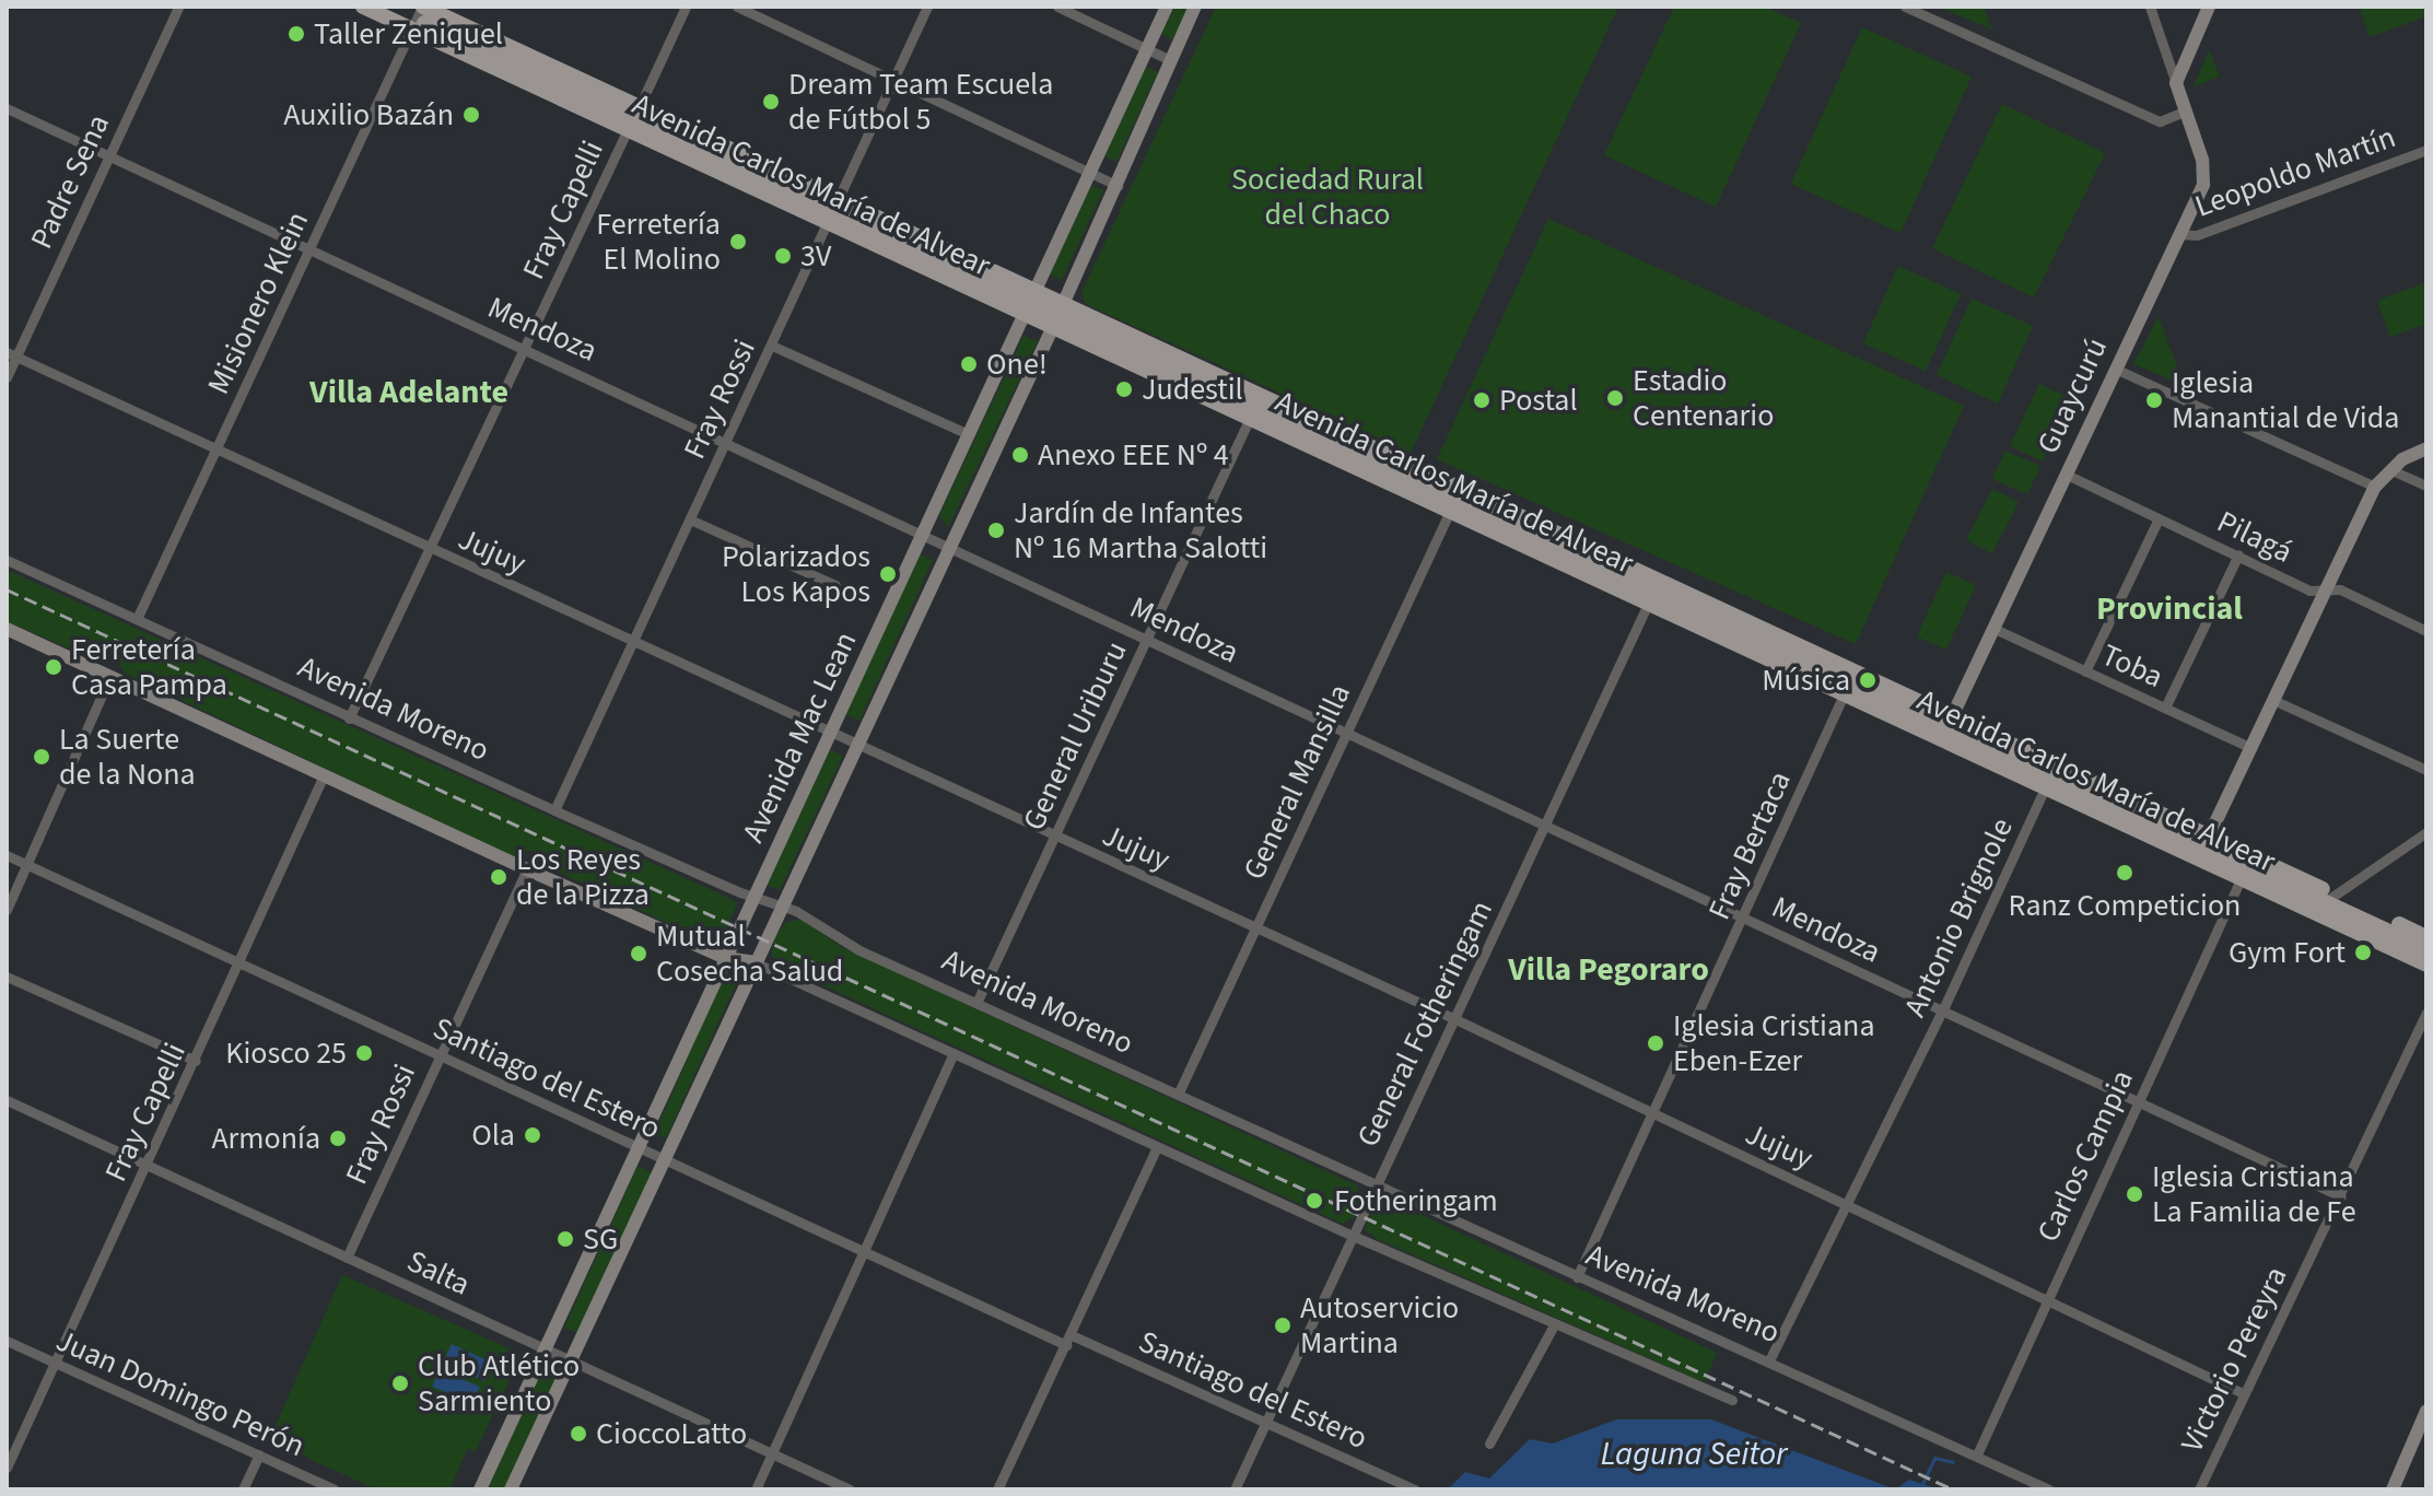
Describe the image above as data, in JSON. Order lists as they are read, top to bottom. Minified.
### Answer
{"streets":{"main road":["Avenida Carlos María de Alvear","Guaycurú","Avenida Mac Lean"],"street":["Leopoldo Martín","Padre Sena","Fray Capelli","Misionero Klein","Mendoza","Fray Rossi","Pilagá","Jujuy","Toba","Avenida Moreno","General Uriburu","General Mansilla","Fray Bertaca","Antonio Brignole","General Fotheringam","Santiago del Estero","Carlos Campia","Salta","Victorio Pereyra","Juan Domingo Perón"]},"crossings":[["Leopoldo Martín","Guaycurú"],["Padre Sena","Mendoza"],["Padre Sena","Jujuy"],["Avenida Carlos María de Alvear","Fray Capelli"],["Avenida Carlos María de Alvear","Misionero Klein"],["Avenida Carlos María de Alvear","Guaycurú"],["Avenida Carlos María de Alvear","Fray Rossi"],["Avenida Carlos María de Alvear","General Uriburu"],["Avenida Carlos María de Alvear","Avenida Mac Lean"],["Avenida Carlos María de Alvear","General Mansilla"],["Avenida Carlos María de Alvear","Fray Bertaca"],["Avenida Carlos María de Alvear","Antonio Brignole"],["Avenida Carlos María de Alvear","General Fotheringam"],["Avenida Carlos María de Alvear","Carlos Campia"],["Fray Capelli","Mendoza"],["Fray Capelli","Jujuy"],["Fray Capelli","Avenida Moreno"],["Fray Capelli","Santiago del Estero"],["Fray Capelli","Salta"],["Fray Capelli","Juan Domingo Perón"],["Misionero Klein","Mendoza"],["Misionero Klein","Jujuy"],["Misionero Klein","Avenida Moreno"],["Mendoza","Fray Rossi"],["Mendoza","General Uriburu"],["Mendoza","Avenida Mac Lean"],["Mendoza","General Mansilla"],["Mendoza","Fray Bertaca"],["Mendoza","Antonio Brignole"],["Mendoza","General Fotheringam"],["Mendoza","Carlos Campia"],["Mendoza","Victorio Pereyra"],["Guaycurú","Pilagá"],["Guaycurú","Toba"],["Fray Rossi","Jujuy"],["Fray Rossi","Avenida Moreno"],["Fray Rossi","Santiago del Estero"],["Fray Rossi","Salta"],["Jujuy","General Uriburu"],["Jujuy","Avenida Mac Lean"],["Jujuy","General Mansilla"],["Jujuy","Fray Bertaca"],["Jujuy","Antonio Brignole"],["Jujuy","General Fotheringam"],["Jujuy","Carlos Campia"],["Jujuy","Victorio Pereyra"],["Avenida Moreno","General Uriburu"],["Avenida Moreno","Avenida Mac Lean"],["Avenida Moreno","General Mansilla"],["Avenida Moreno","Fray Bertaca"],["Avenida Moreno","Antonio Brignole"],["Avenida Moreno","General Fotheringam"],["Avenida Moreno","Carlos Campia"],["Avenida Mac Lean","Santiago del Estero"],["Avenida Mac Lean","Salta"],["General Fotheringam","Santiago del Estero"]],"districts":["Villa Adelante","Provincial","Villa Pegoraro"],"water":["Laguna Seitor"],"parks":["Sociedad Rural del Chaco"],"places":["Taller Zeniquel","Dream Team Escuela de Fútbol 5","Auxilio Bazán","Ferretería El Molino","3V","One!","Judestil","Estadio Centenario","Postal","Iglesia Manantial de Vida","Anexo EEE Nº 4","Jardín de Infantes Nº 16 Martha Salotti","Polarizados Los Kapos","Ferretería Casa Pampa","Música","La Suerte de la Nona","Ranz Competicion","Los Reyes de la Pizza","Gym Fort","Mutual Cosecha Salud","Iglesia Cristiana Eben-Ezer","Kiosco 25","Ola","Armonía","Iglesia Cristiana La Familia de Fe","Fotheringam","SG","Autoservicio Martina","Club Atlético Sarmiento","CioccoLatto"]}
